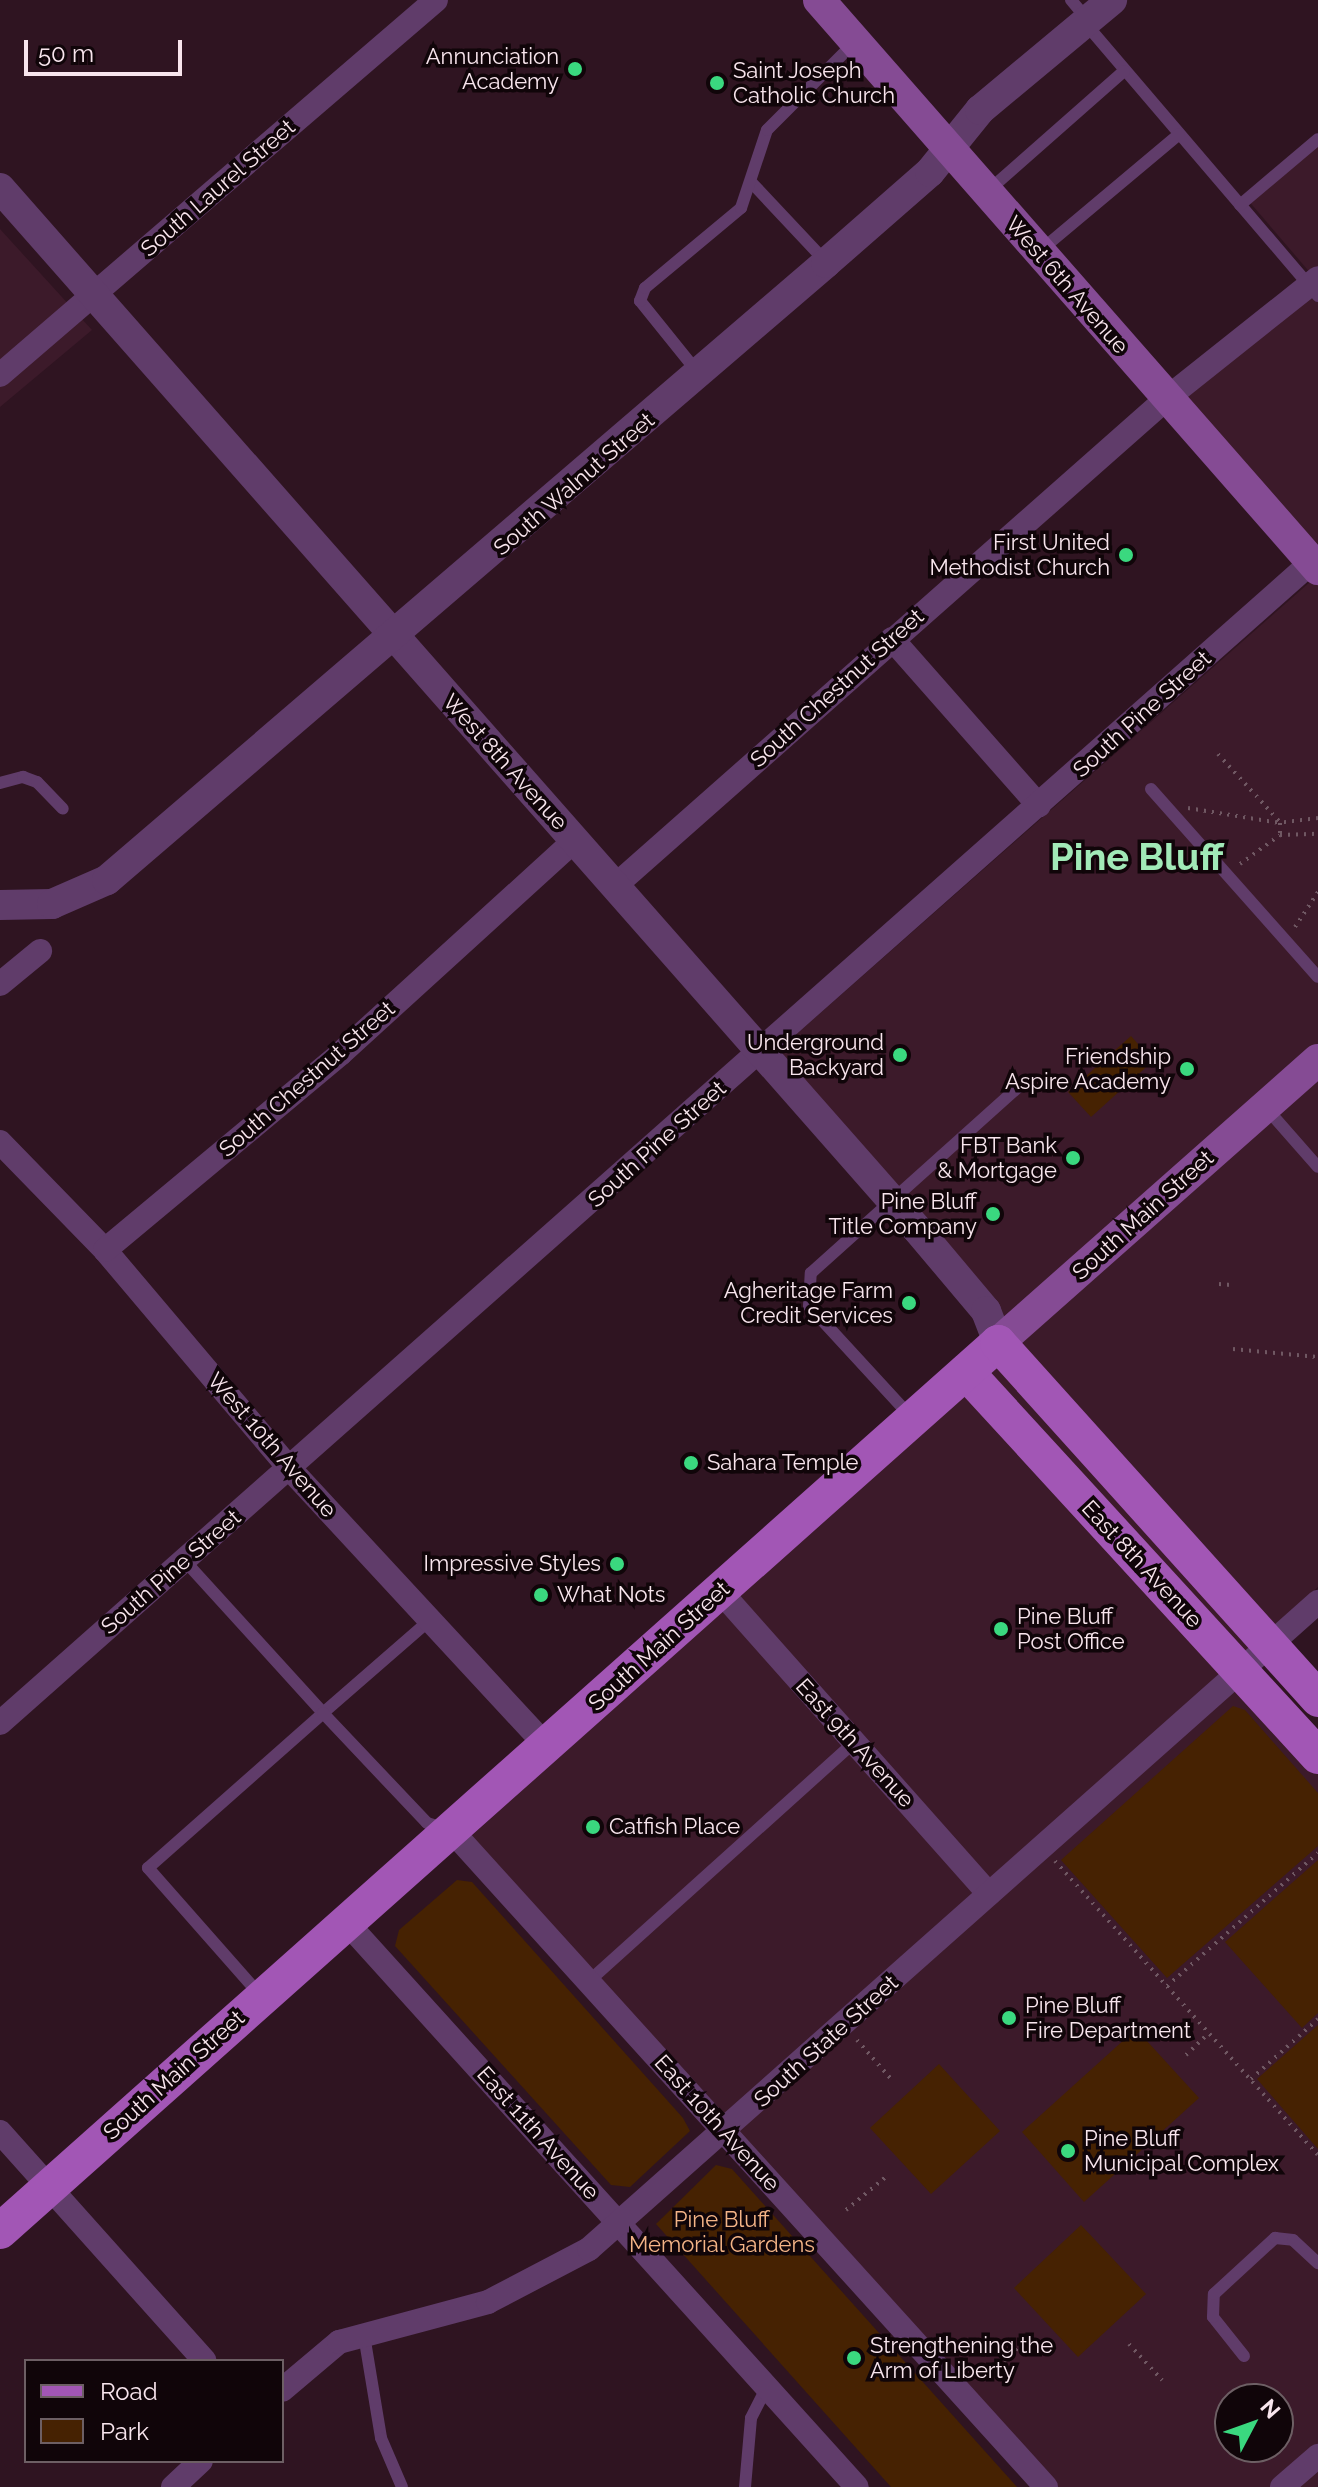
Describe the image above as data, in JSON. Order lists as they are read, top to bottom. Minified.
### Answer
{"streets":{"main road":["West 6th Avenue","South Main Street","East 8th Avenue"],"street":["South Laurel Street","South Walnut Street","South Chestnut Street","South Pine Street","West 8th Avenue","West 10th Avenue","East 9th Avenue","South State Street","East 10th Avenue","East 11th Avenue"]},"crossings":[["South Laurel Street","West 8th Avenue"],["West 6th Avenue","South Walnut Street"],["West 6th Avenue","South Chestnut Street"],["West 6th Avenue","South Pine Street"],["South Walnut Street","West 8th Avenue"],["South Chestnut Street","West 8th Avenue"],["South Chestnut Street","West 10th Avenue"],["South Pine Street","West 8th Avenue"],["South Pine Street","West 10th Avenue"],["West 8th Avenue","South Main Street"],["West 8th Avenue","East 8th Avenue"],["South Main Street","West 10th Avenue"],["South Main Street","East 8th Avenue"],["South Main Street","East 9th Avenue"],["South Main Street","East 10th Avenue"],["South Main Street","East 11th Avenue"],["East 8th Avenue","South State Street"],["East 9th Avenue","South State Street"],["South State Street","East 10th Avenue"],["South State Street","East 11th Avenue"]],"districts":["Pine Bluff"],"parks":["Pine Bluff Memorial Gardens"],"places":["Annunciation Academy","Saint Joseph Catholic Church","First United Methodist Church","Underground Backyard","Friendship Aspire Academy","FBT Bank & Mortgage","Pine Bluff Title Company","Agheritage Farm Credit Services","Sahara Temple","Impressive Styles","What Nots","Pine Bluff Post Office","Catfish Place","Pine Bluff Fire Department","Pine Bluff Municipal Complex","Strengthening the Arm of Liberty"],"legend":["Road","Park"],"scale_bar":"50 m","north":"top right"}
